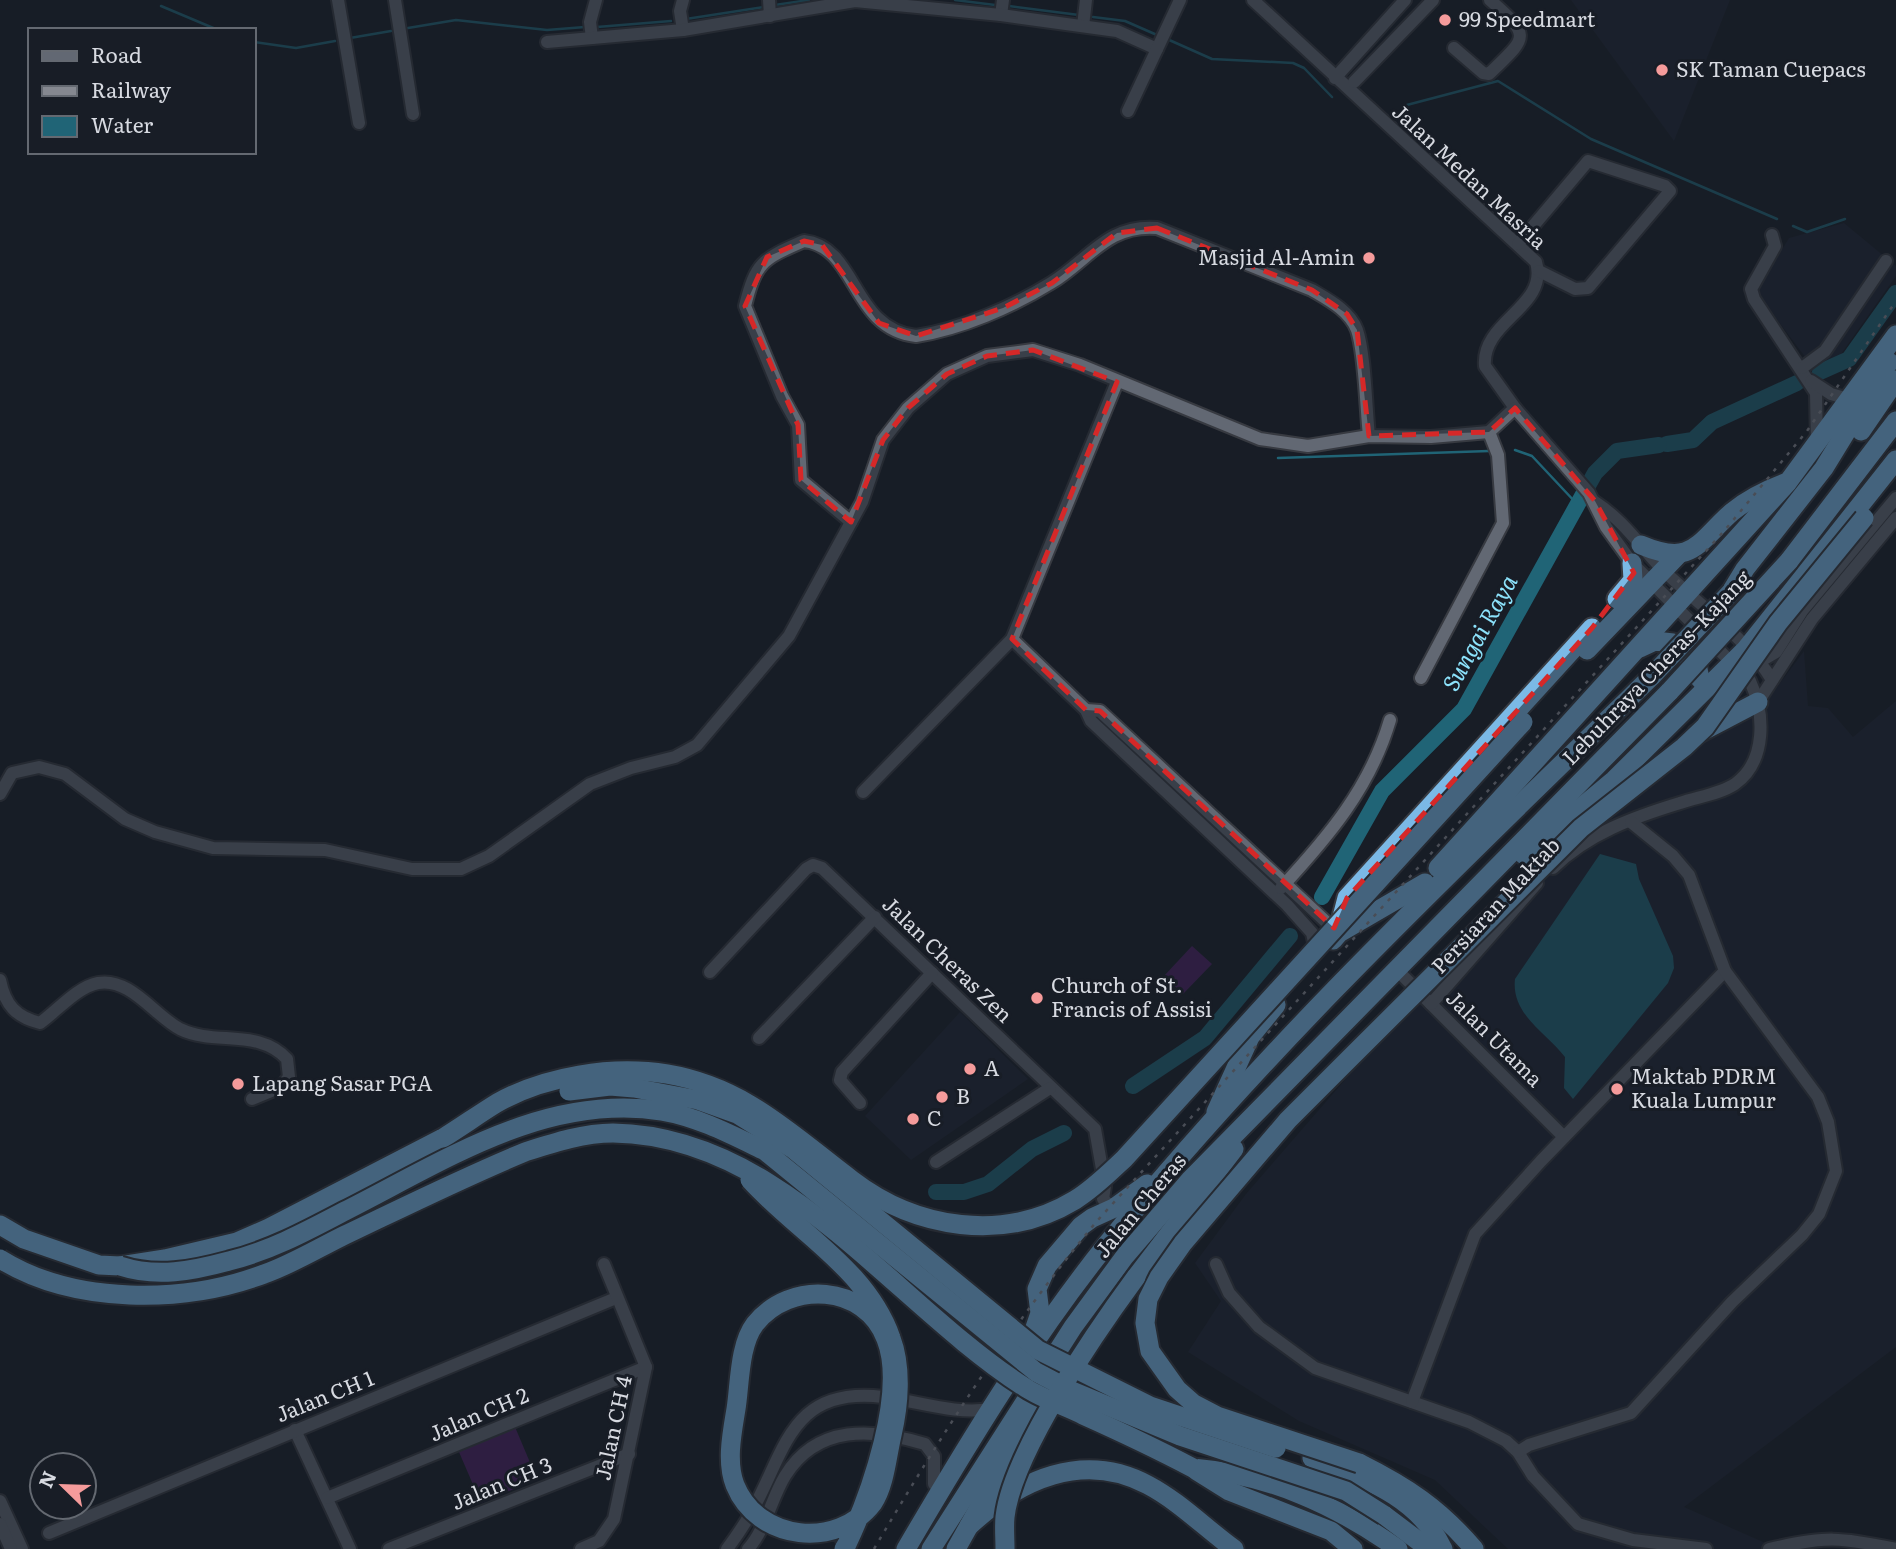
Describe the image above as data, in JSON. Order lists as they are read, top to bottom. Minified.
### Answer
{"streets":{"highway":["Lebuhraya Cheras–Kajang","Jalan Cheras"],"street":["Jalan Medan Masria","Persiaran Maktab","Jalan Cheras Zen","Jalan Utama","Jalan CH 1","Jalan CH 2","Jalan CH 4","Jalan CH 3"]},"crossings":[["Lebuhraya Cheras–Kajang","Jalan Cheras"],["Persiaran Maktab","Jalan Utama"],["Jalan Utama","Jalan Cheras"],["Jalan CH 1","Jalan CH 4"],["Jalan CH 2","Jalan CH 4"],["Jalan CH 4","Jalan CH 3"]],"water":["Sungai Raya"],"places":["99 Speedmart","SK Taman Cuepacs","Masjid Al-Amin","Church of St. Francis of Assisi","A","Lapang Sasar PGA","Maktab PDRM Kuala Lumpur","B","C"],"legend":["Road","Railway","Water"],"north":"top left"}
